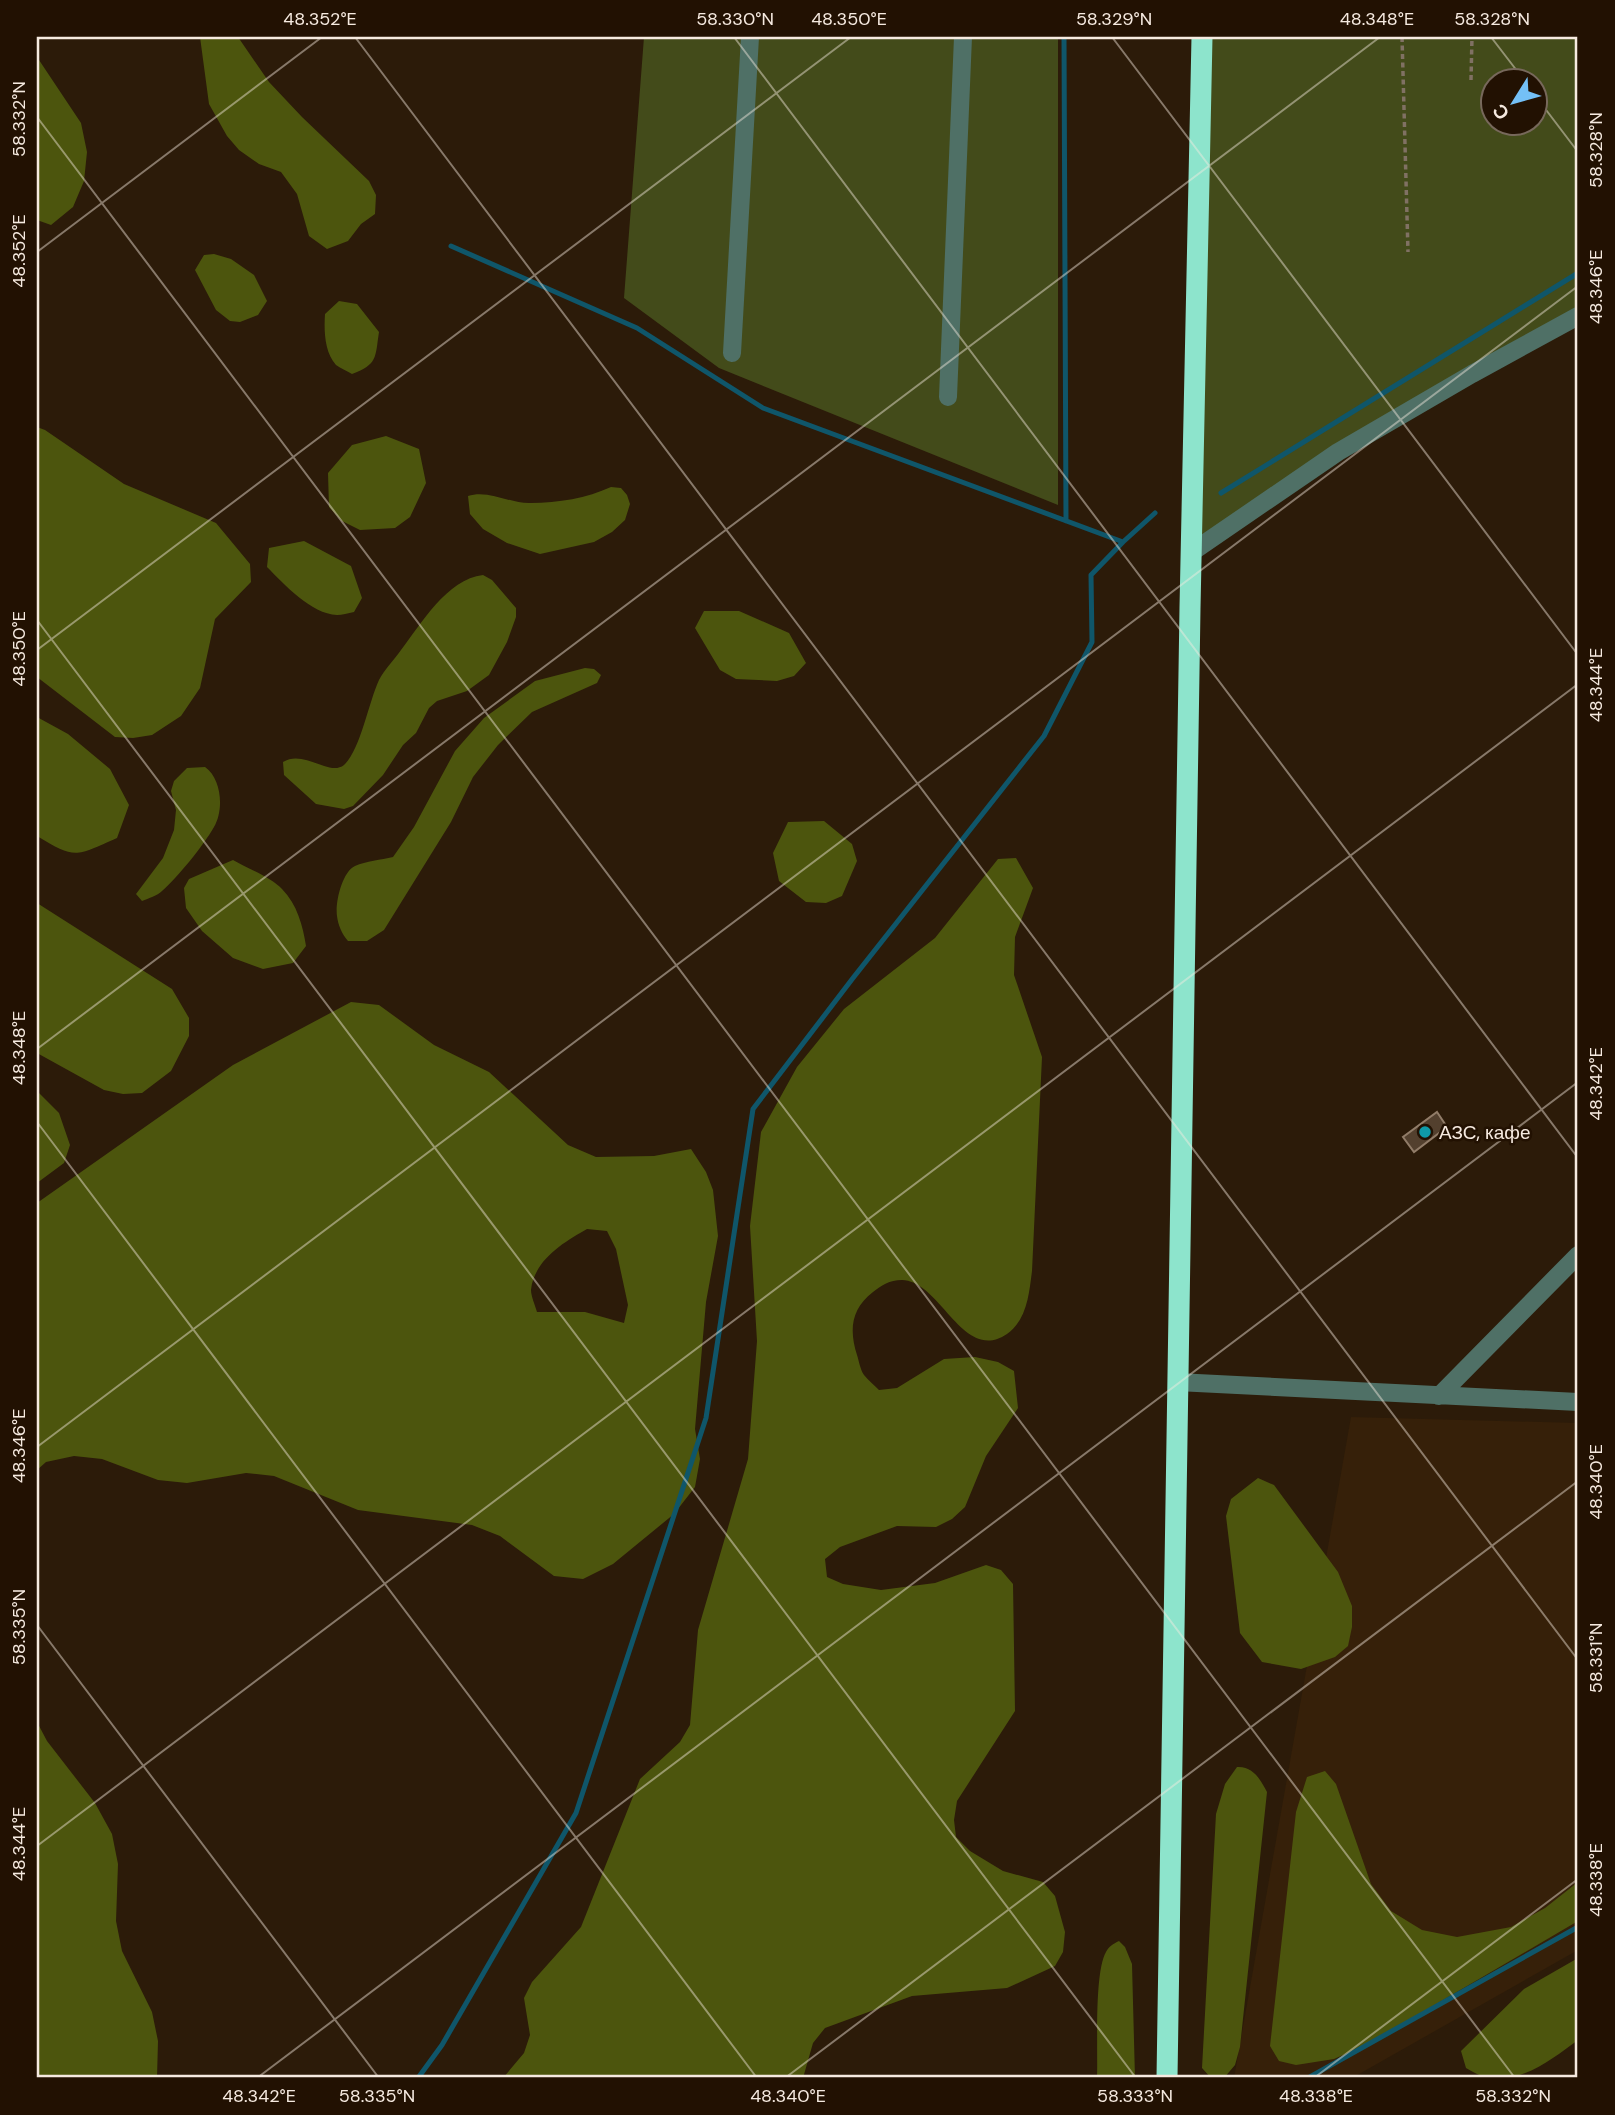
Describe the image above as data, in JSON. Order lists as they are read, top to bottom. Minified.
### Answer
{"places":["АЗС, кафе"],"north":"bottom left","coordinates":["48.352°E","58.330°N","48.350°E","58.329°N","48.348°E","58.328°N","58.332°N","48.346°E","48.344°E","48.342°E","48.340°E","58.335°N","58.331°N","48.338°E","58.333°N"]}
